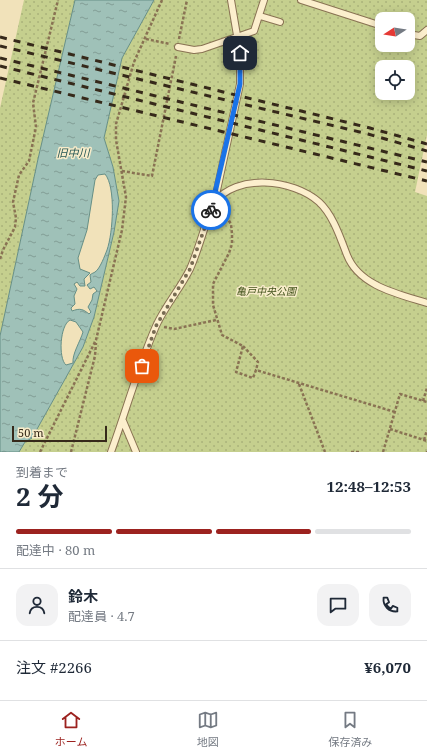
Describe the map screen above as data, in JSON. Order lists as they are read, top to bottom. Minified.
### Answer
{"water":["旧中川"],"parks":["亀戸中央公園"],"scale_bar":"50 m","north":"left","page":{"scale":"50 m","heading":["2 分","到着まで","12:48–12:53"],"panel":["鈴木","配達員 · 4.7","注文 #2266","¥6,070"],"bar":"配達中 · 80 m","tabs":["ホーム","地図","保存済み"]}}
